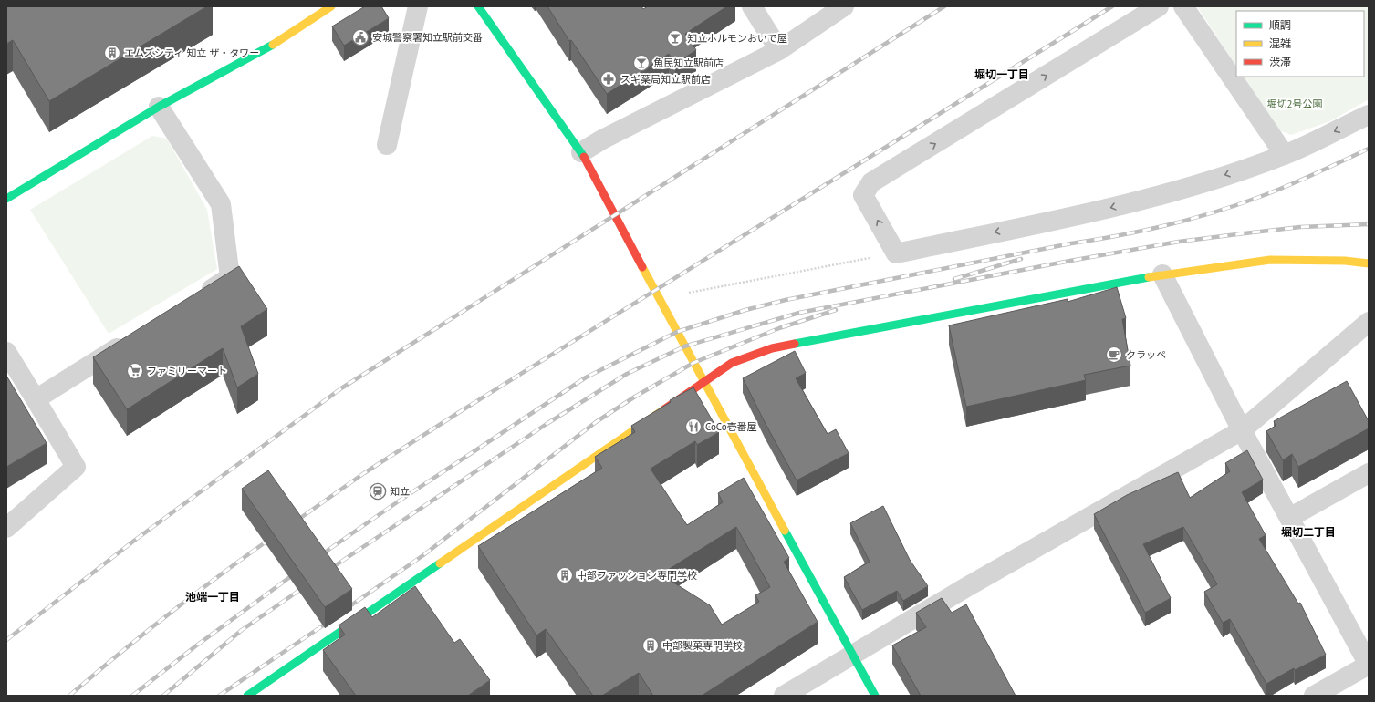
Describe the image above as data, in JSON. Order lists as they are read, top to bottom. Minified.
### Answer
{"districts":["堀切一丁目","堀切二丁目","池端一丁目"],"parks":["堀切2号公園"],"places":{"public building":["安城警察署知立駅前交番"],"bar":["知立ホルモンおいで屋","魚民知立駅前店"],"building":["エムズシティ 知立 ザ・タワー","中部ファッション専門学校","中部製菓専門学校"],"pharmacy":["スギ薬局知立駅前店"],"cafe":["クラッペ"],"supermarket":["ファミリーマート"],"restaurant":["CoCo壱番屋"],"station":["知立"]},"legend":["順調","混雑","渋滞"]}
